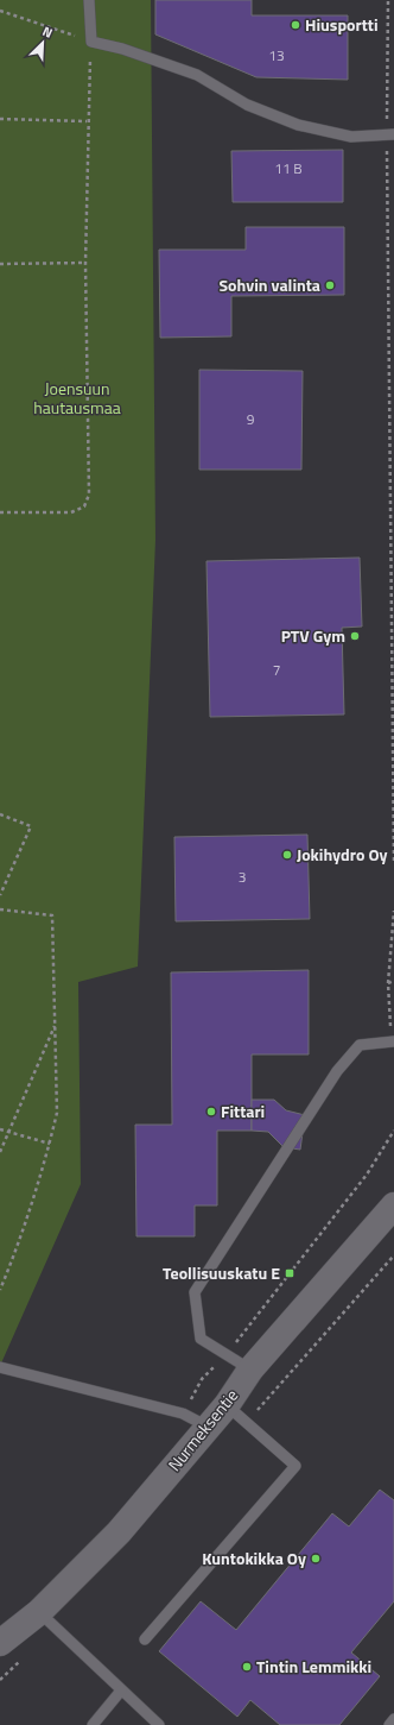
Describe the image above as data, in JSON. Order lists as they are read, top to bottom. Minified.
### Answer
{"streets":{"street":["Nurmeksentie"]},"parks":["Joensuun hautausmaa"],"places":{"other":["Hiusportti","Sohvin valinta","PTV Gym","Jokihydro Oy","Fittari","Kuntokikka Oy","Tintin Lemmikki"],"transit":["Teollisuuskatu E"]},"house_numbers":["13","11 B","9","7","3"],"north":"top right"}
